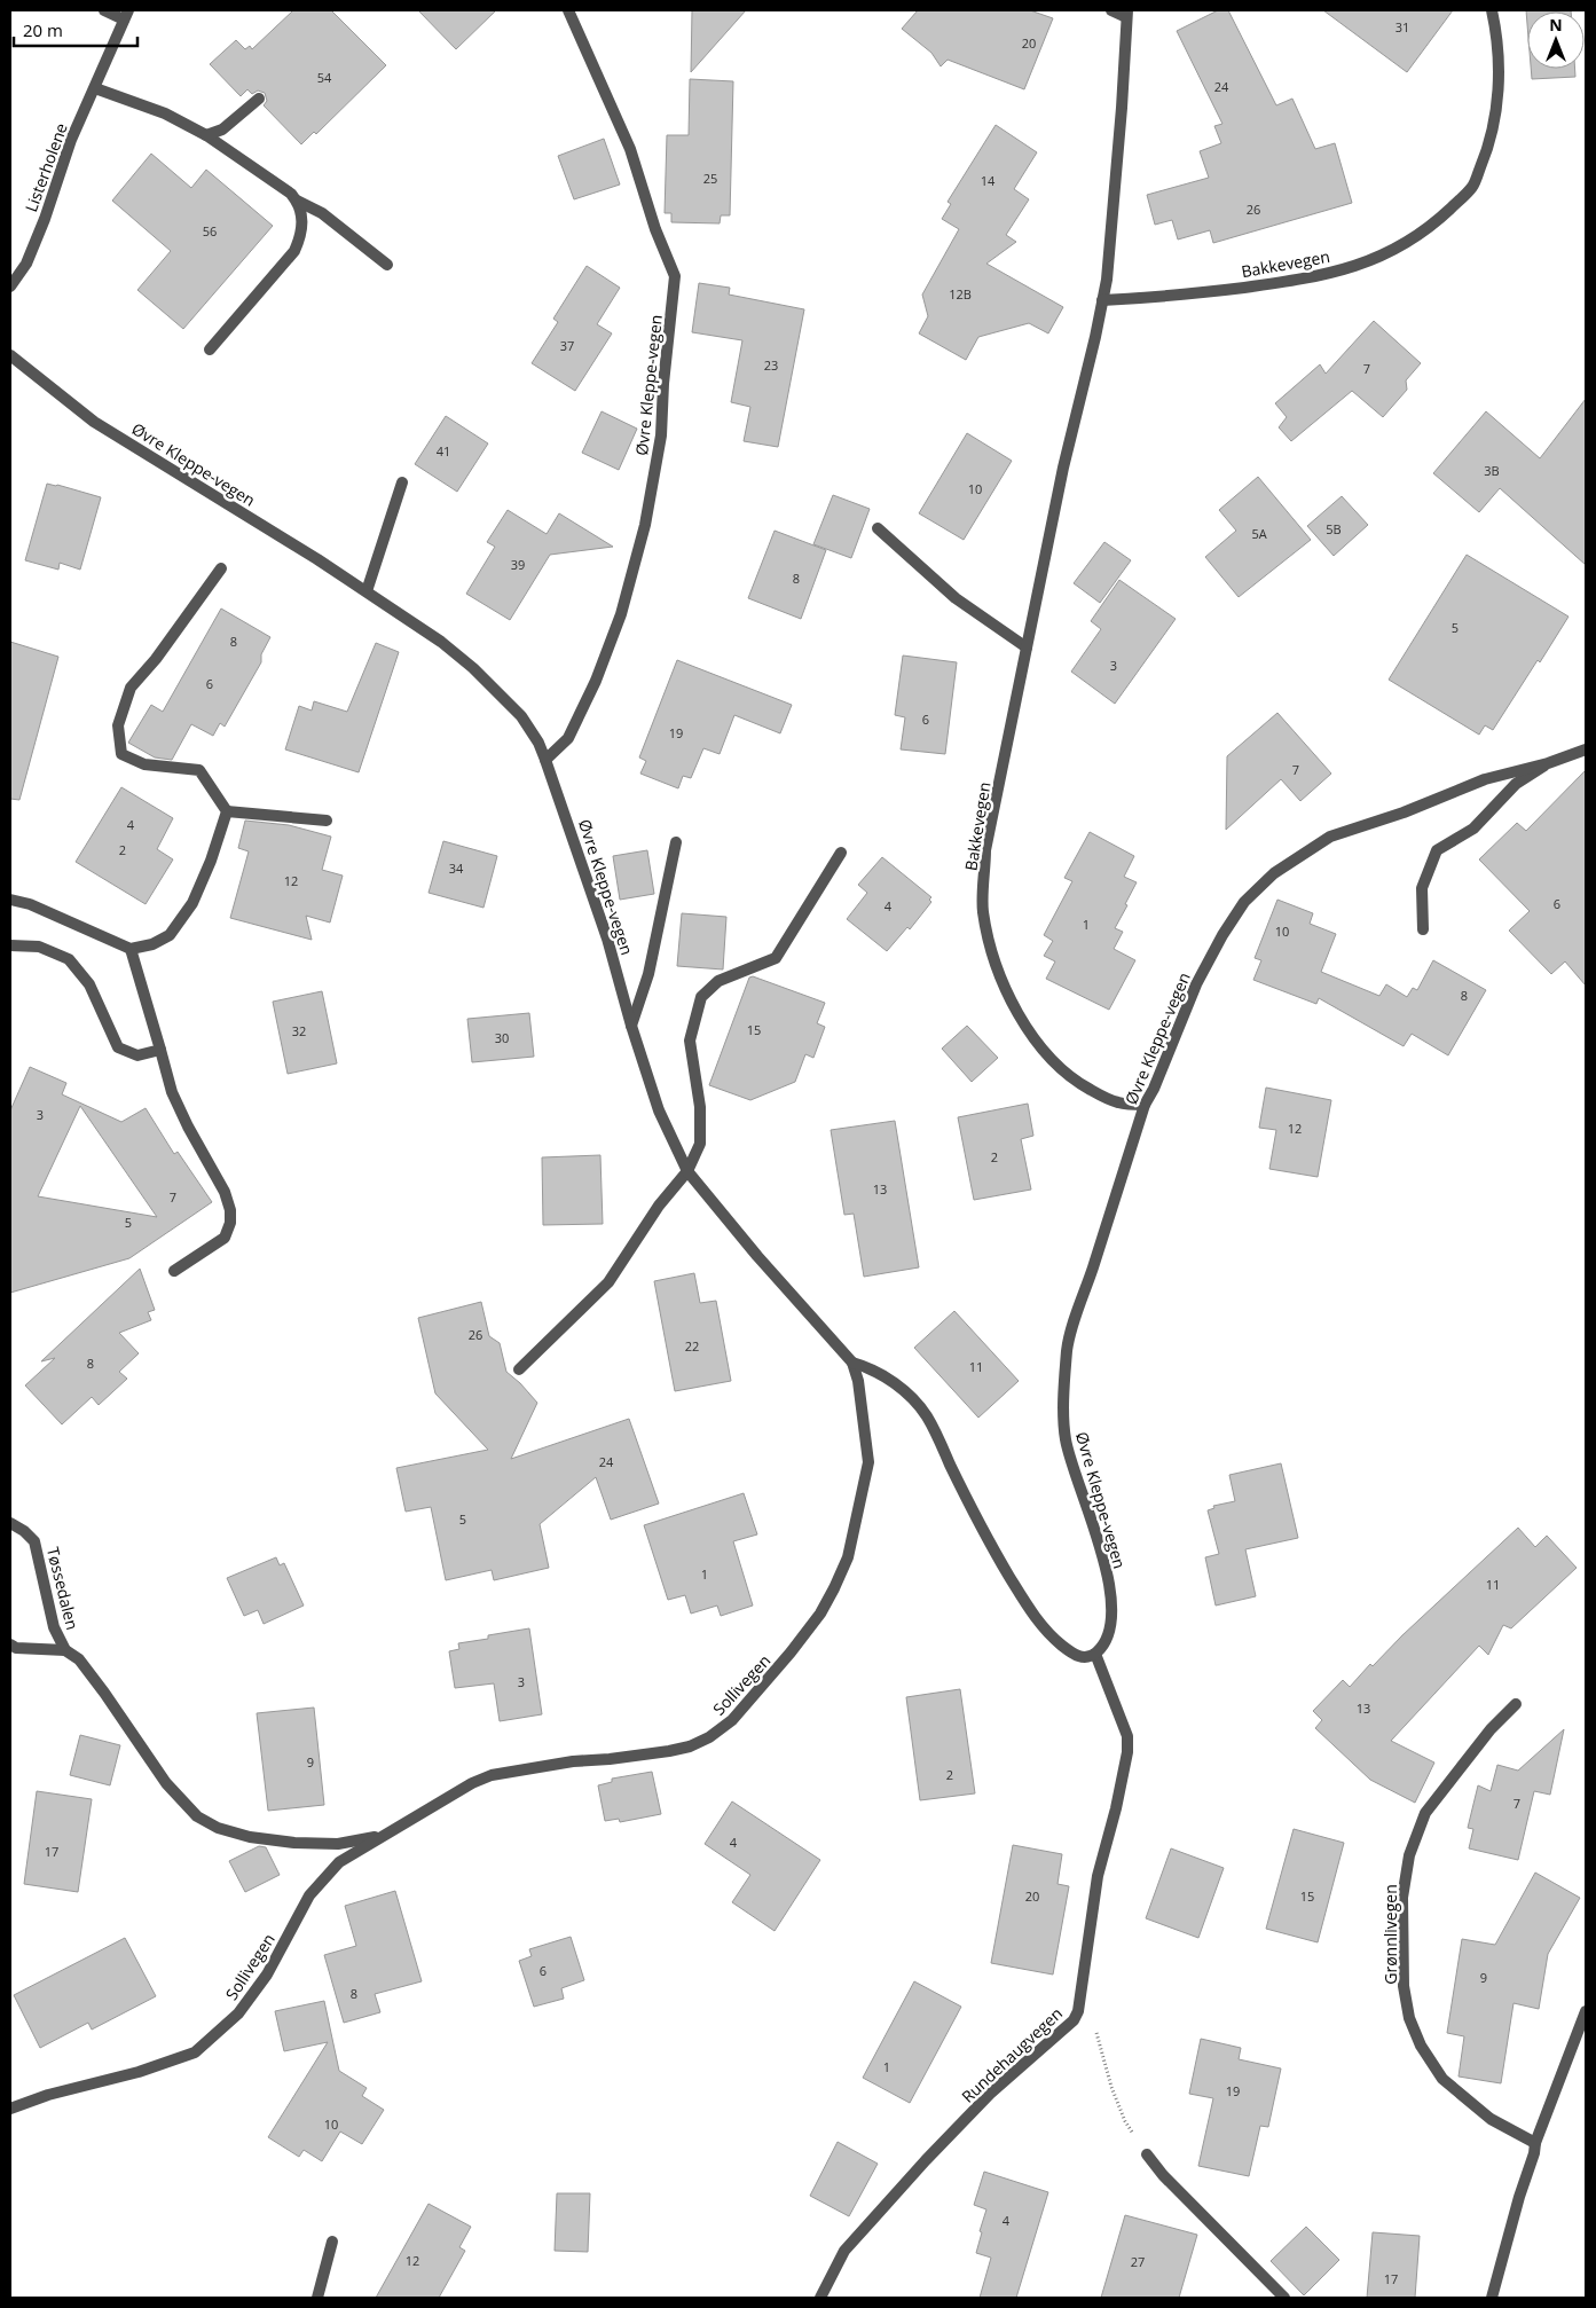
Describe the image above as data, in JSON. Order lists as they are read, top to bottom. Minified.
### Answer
{"streets":{"street":["Listerholene","Bakkevegen","Øvre Kleppe-vegen","Tøssedalen","Sollivegen","Grønnlivegen","Rundehaugvegen"]},"crossings":[["Bakkevegen","Øvre Kleppe-vegen"],["Øvre Kleppe-vegen","Sollivegen"],["Øvre Kleppe-vegen","Rundehaugvegen"],["Tøssedalen","Sollivegen"]],"house_numbers":["31","20","54","24","25","14","26","56","12B","37","23","7","41","3B","10","5B","5A","39","8","5","8","3","6","6","19","7","4","2","34","12","6","4","1","10","8","15","32","30","3","12","2","13","7","5","26","22","8","11","24","5","1","11","3","13","9","2","7","4","17","20","15","6","9","8","1","19","10","4","12","27","17"],"scale_bar":"20 m","north":"top"}
